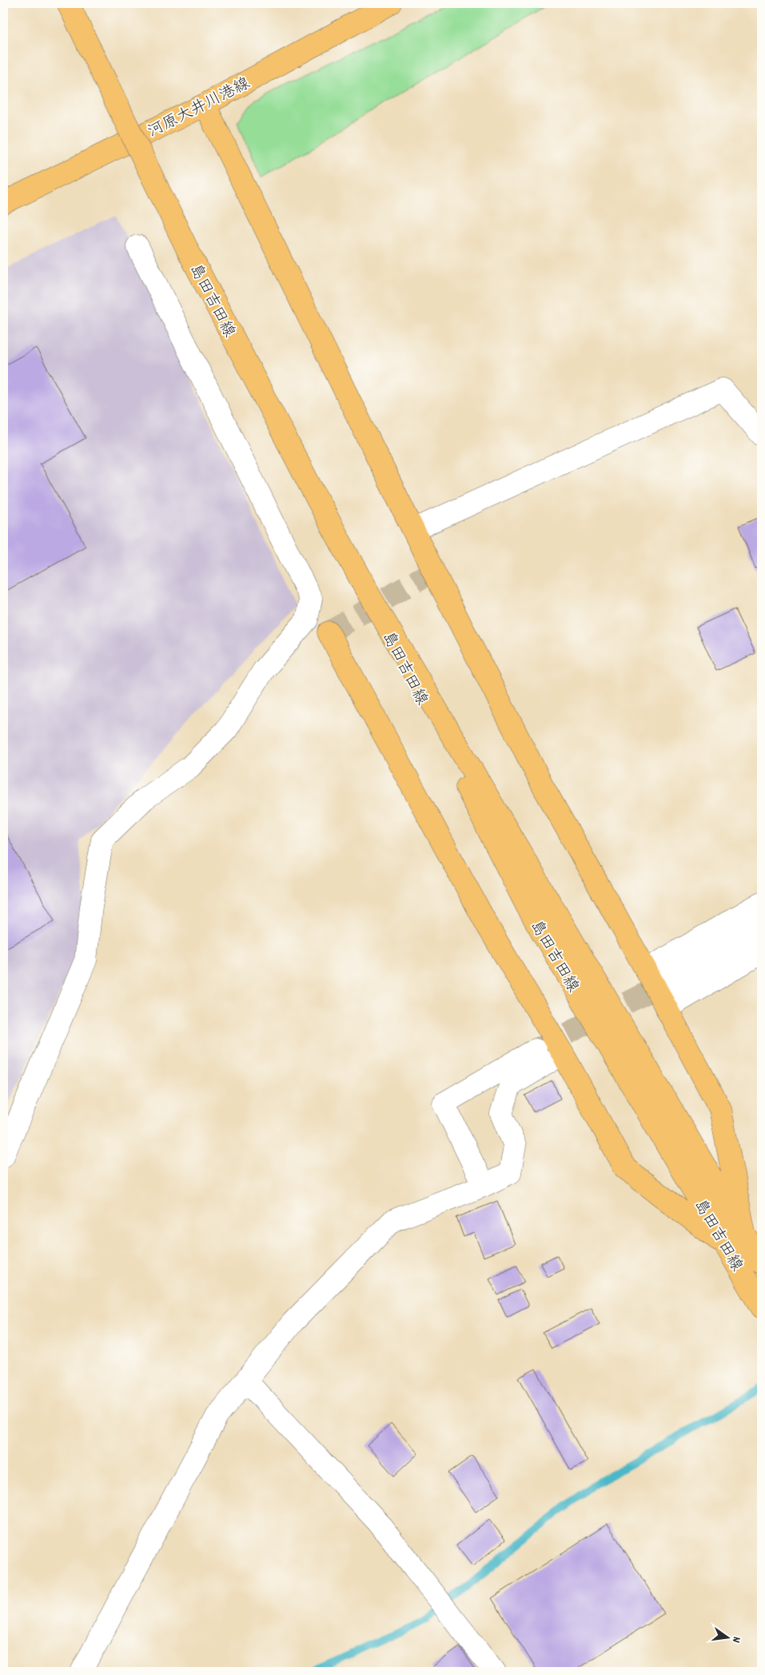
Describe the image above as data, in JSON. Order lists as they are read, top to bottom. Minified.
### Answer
{"streets":{"main road":["河原大井川港線","島田吉田線"]},"north":"right"}
